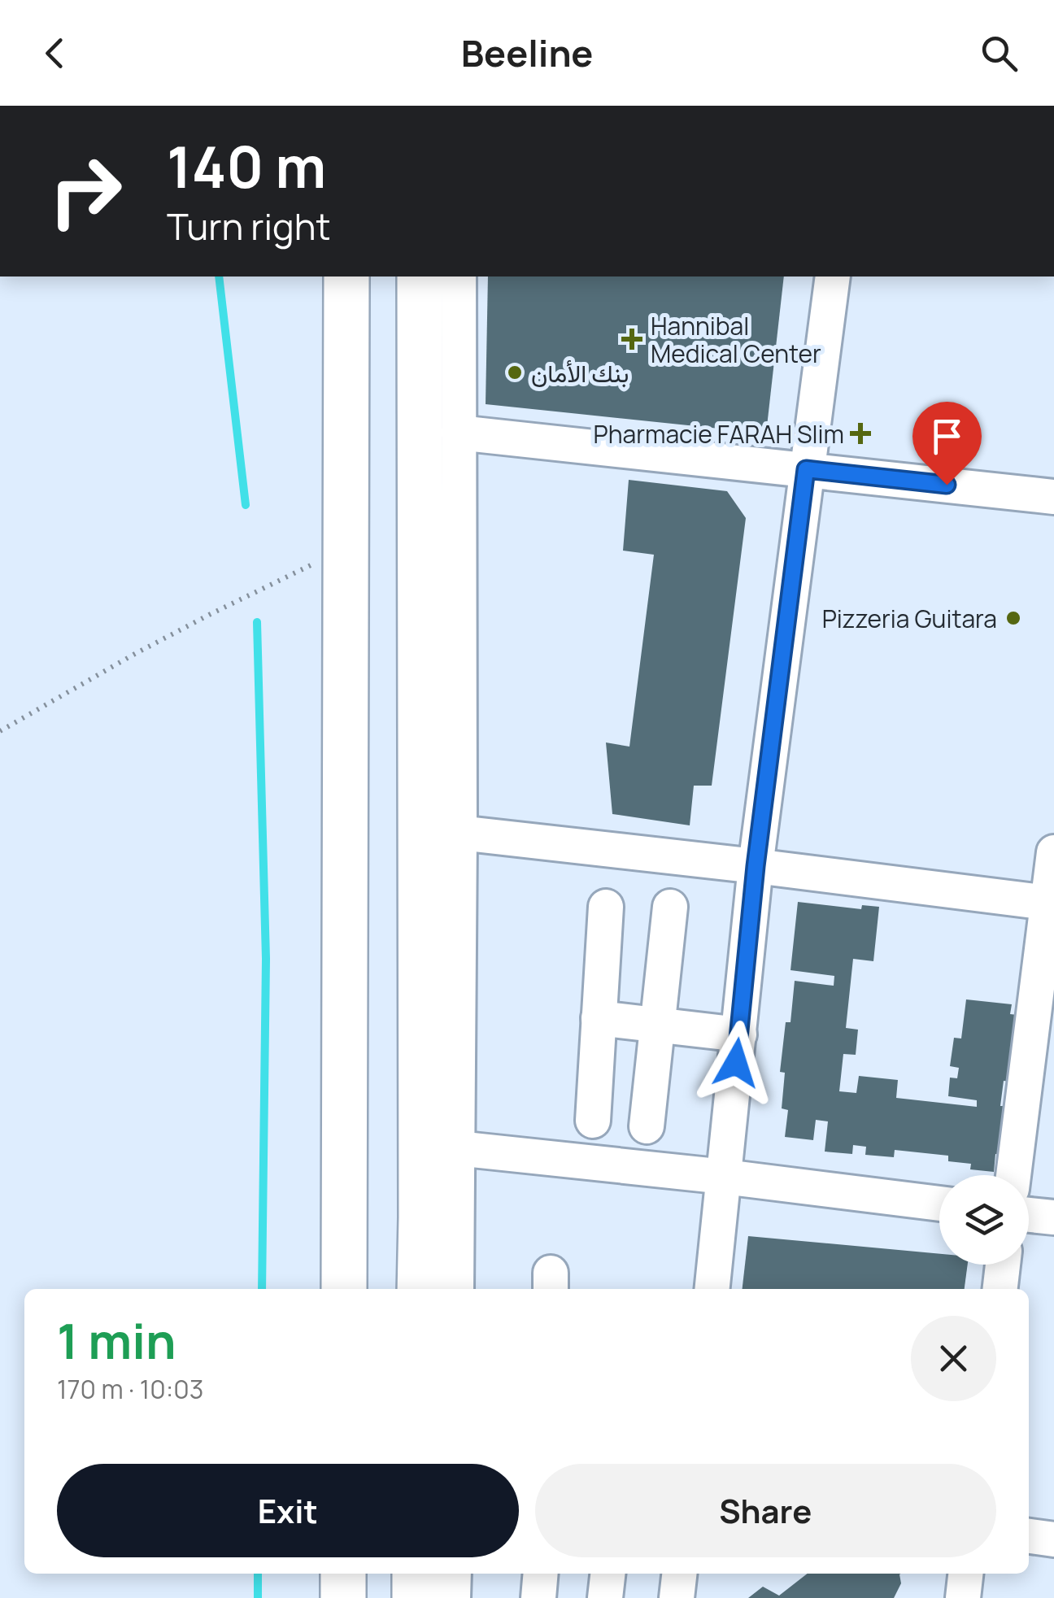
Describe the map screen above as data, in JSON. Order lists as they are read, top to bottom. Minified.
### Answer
{"places":{"health":["Hannibal Medical Center","Pharmacie FARAH Slim"],"other":["بنك الأمان","Pizzeria Guitara"]},"page":{"header":"Beeline","turn":["140 m","Turn right"],"heading":["1 min","170 m · 10:03"],"buttons":["Exit","Share"]}}
